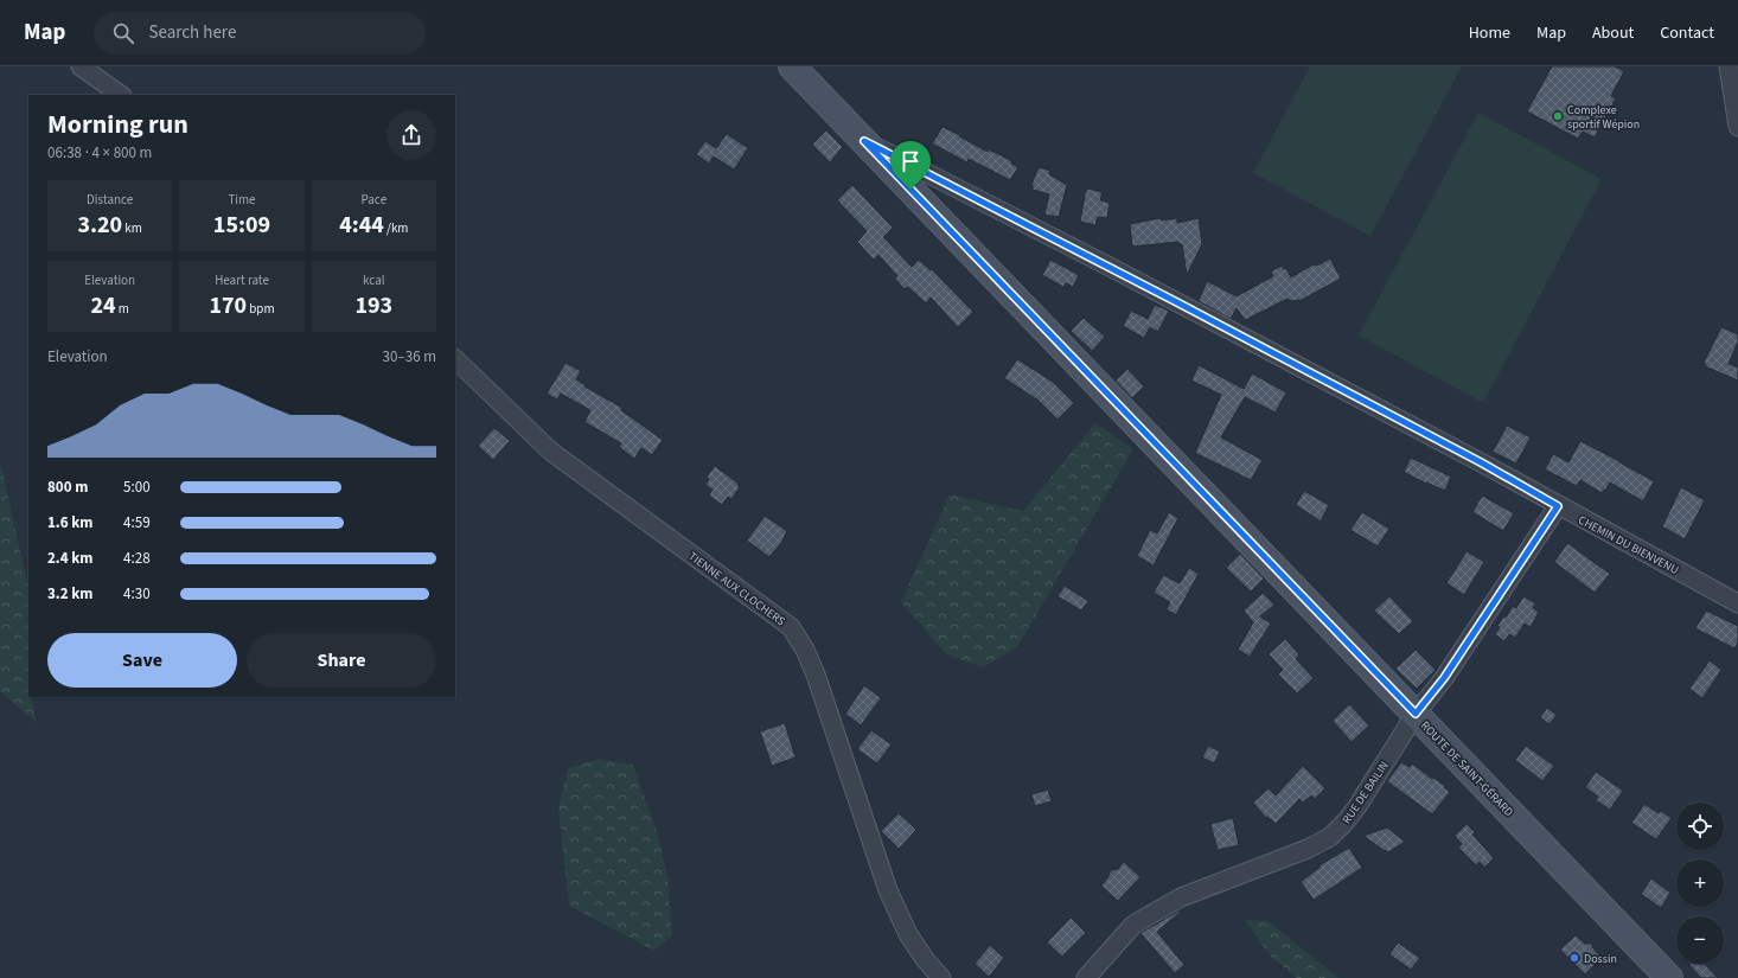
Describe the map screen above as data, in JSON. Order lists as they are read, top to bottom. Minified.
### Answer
{"streets":{"main road":["ROUTE DE SAINT-GÉRARD"],"street":["CHEMIN DU BIENVENU","TIENNE AUX CLOCHERS","RUE DE BAILIN"]},"crossings":[["CHEMIN DU BIENVENU","ROUTE DE SAINT-GÉRARD"],["CHEMIN DU BIENVENU","RUE DE BAILIN"],["ROUTE DE SAINT-GÉRARD","RUE DE BAILIN"]],"places":["Complexe sportif Wépion","Dossin"],"page":{"header":"Map","search":"Search here","nav":["Home","Map","About","Contact"],"heading":["Morning run","06:38 · 4 × 800 m"],"stats":[["Distance","3.20 km"],["Time","15:09"],["Pace","4:44 /km"],["Elevation","24 m"],["Heart rate","170 bpm"],["kcal","193"]],"chart":["Elevation","30–36 m"],"list":[{"name":"800 m","note":"5:00"},{"name":"1.6 km","note":"4:59"},{"name":"2.4 km","note":"4:28"},{"name":"3.2 km","note":"4:30"}],"buttons":["Save","Share"],"map_buttons":["+","−"]}}
